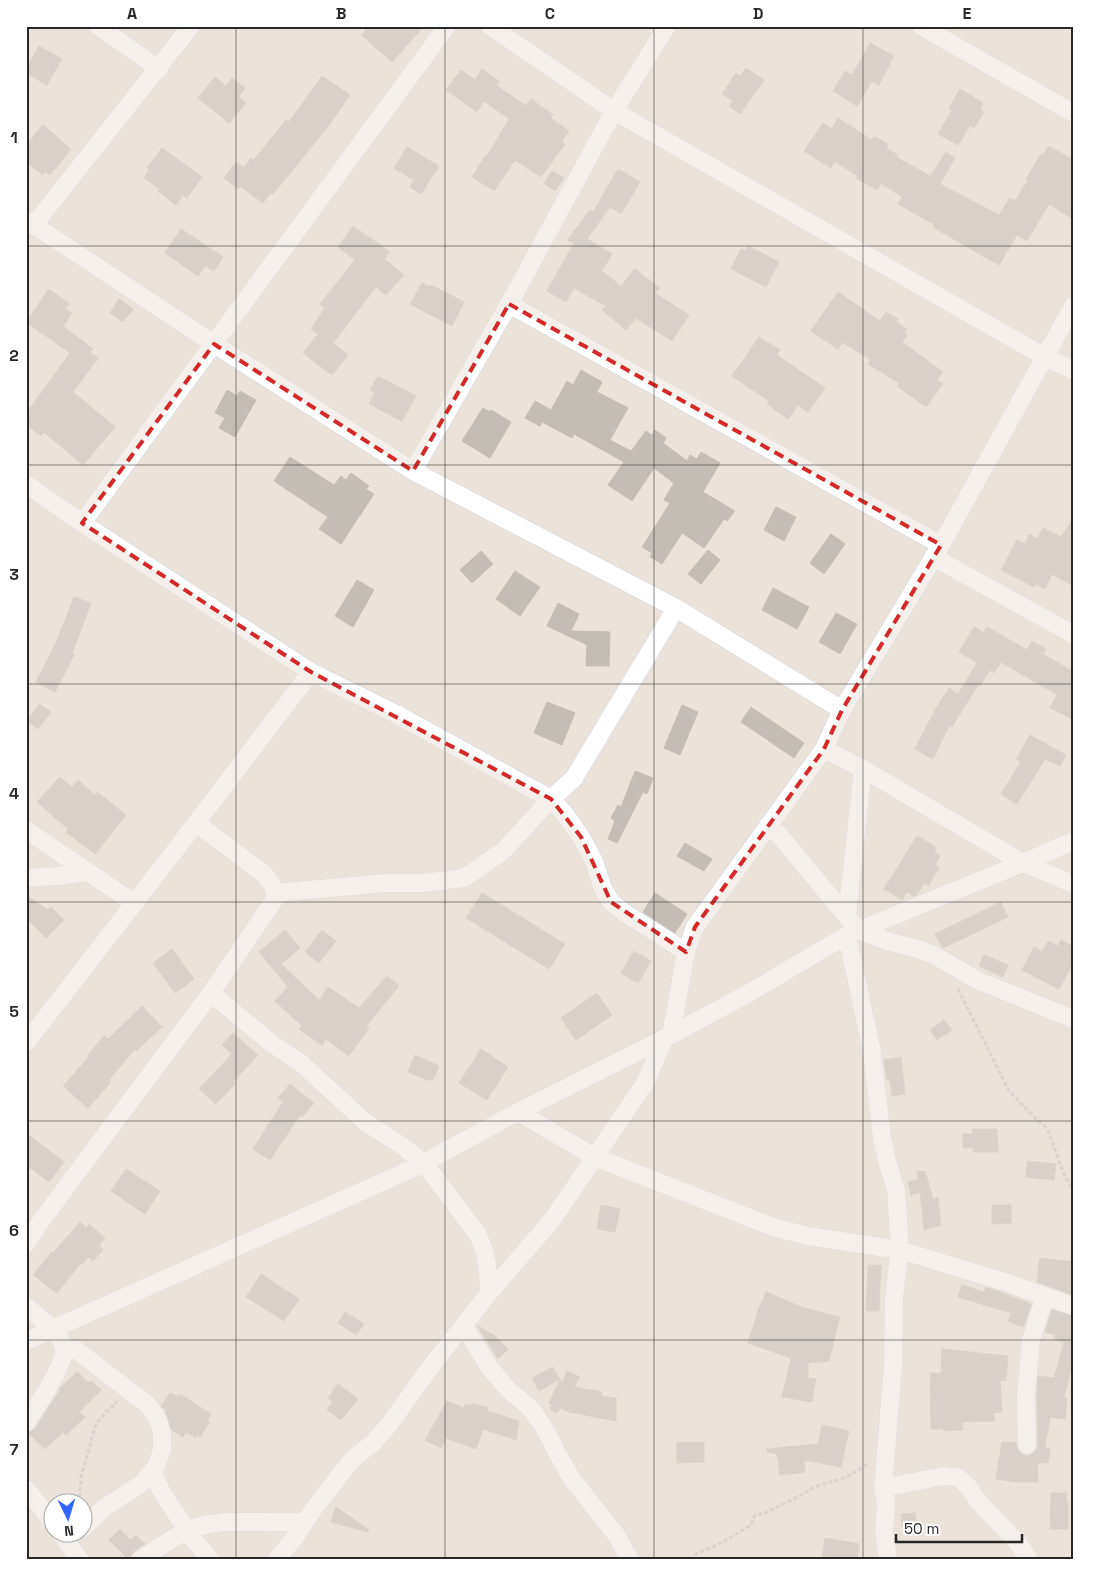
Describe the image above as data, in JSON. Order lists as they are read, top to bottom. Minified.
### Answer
{"scale_bar":"50 m","north":"bottom","grid":{"columns":["A","B","C","D","E"],"rows":["1","2","3","4","5","6","7"]}}
